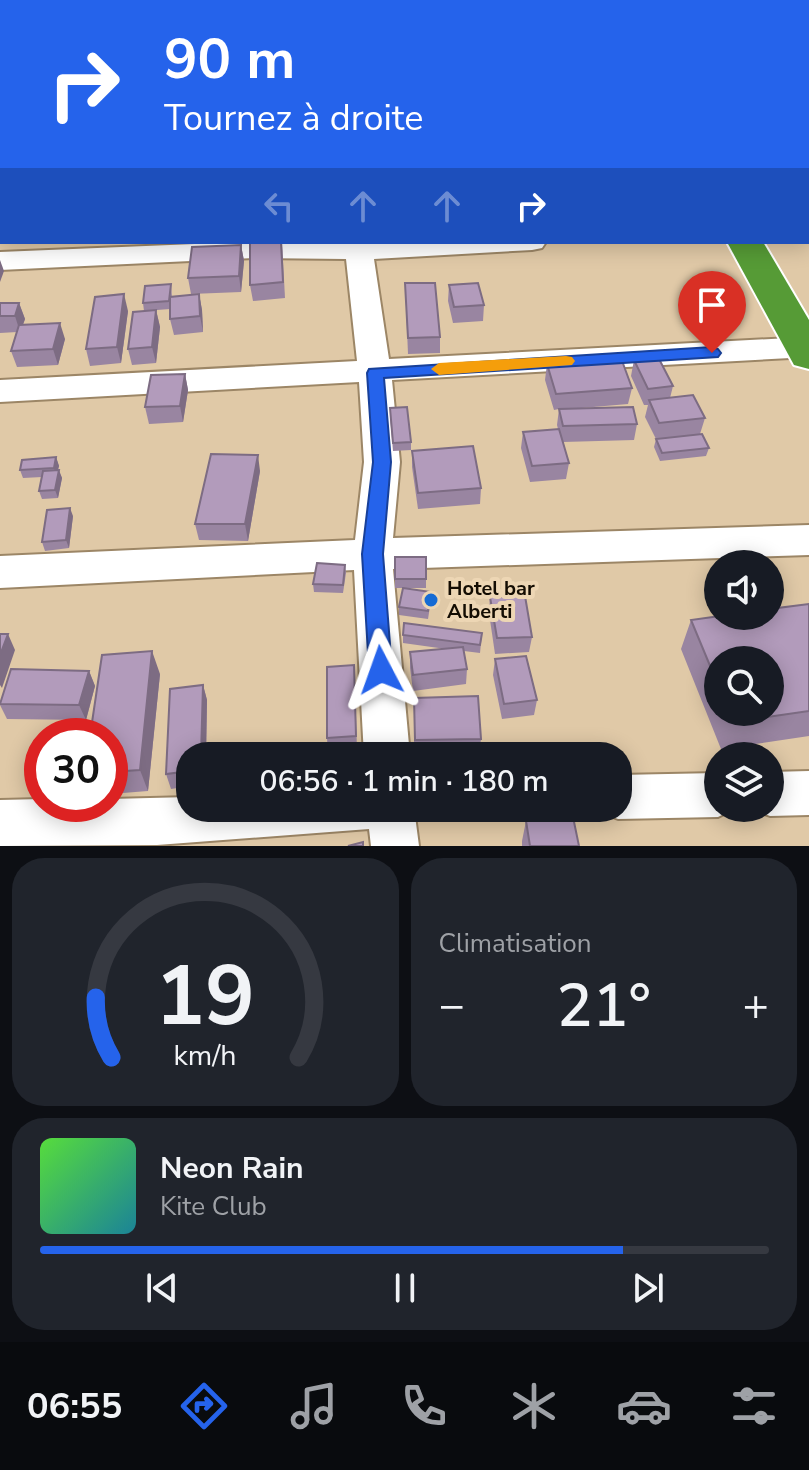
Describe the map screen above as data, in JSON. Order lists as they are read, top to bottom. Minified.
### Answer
{"places":["Hotel bar Alberti"],"page":{"turn":["90 m","Tournez à droite"],"limit":"30","trip":"06:56 · 1 min · 180 m","tile":"Climatisation","heat":["−","21°","+"],"song":["Neon Rain","Kite Club"],"tabs":"06:55","gauge":["19","km/h"]}}
